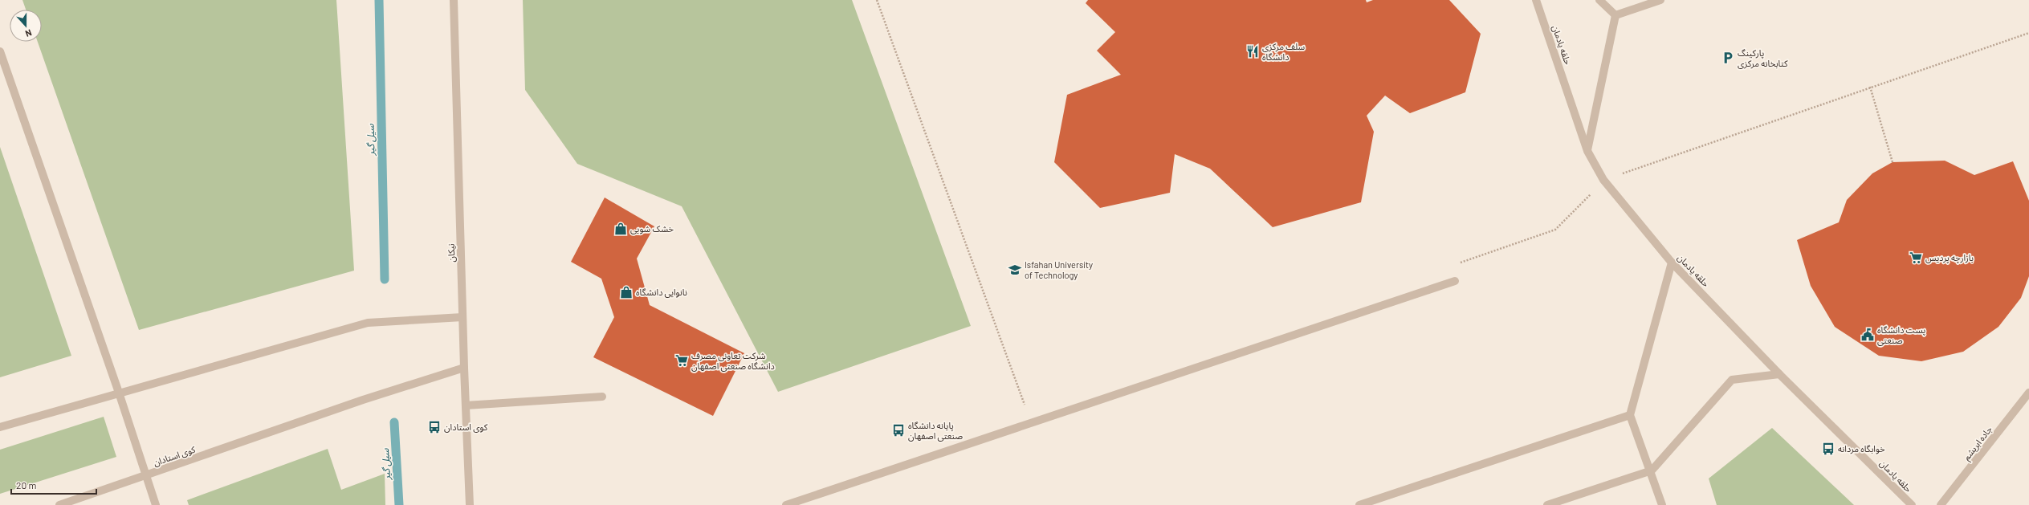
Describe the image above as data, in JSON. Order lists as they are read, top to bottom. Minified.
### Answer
{"streets":{"street":["حلقه یادمان","نیکان","جاده ابریشم","کوی استادان"]},"crossings":[["نیکان","کوی استادان"]],"water":["سیل گیر"],"places":{"restaurant":["سلف مرکزی دانشگاه"],"parking":["پارکینگ کتابخانه مرکزی"],"shop":["خشک شویی","نانوایی دانشگاه"],"supermarket":["بازارچه پردیس","شرکت تعاونی مصرف دانشگاه صنعتی اصفهان"],"school or university":["Isfahan University of Technology"],"public building":["پست دانشگاه صنعتی"],"bus stop":["کوی استادان","پایانه دانشگاه صنعتی اصفهان","خوابگاه مردانه"]},"scale_bar":"20 m","north":"bottom"}
